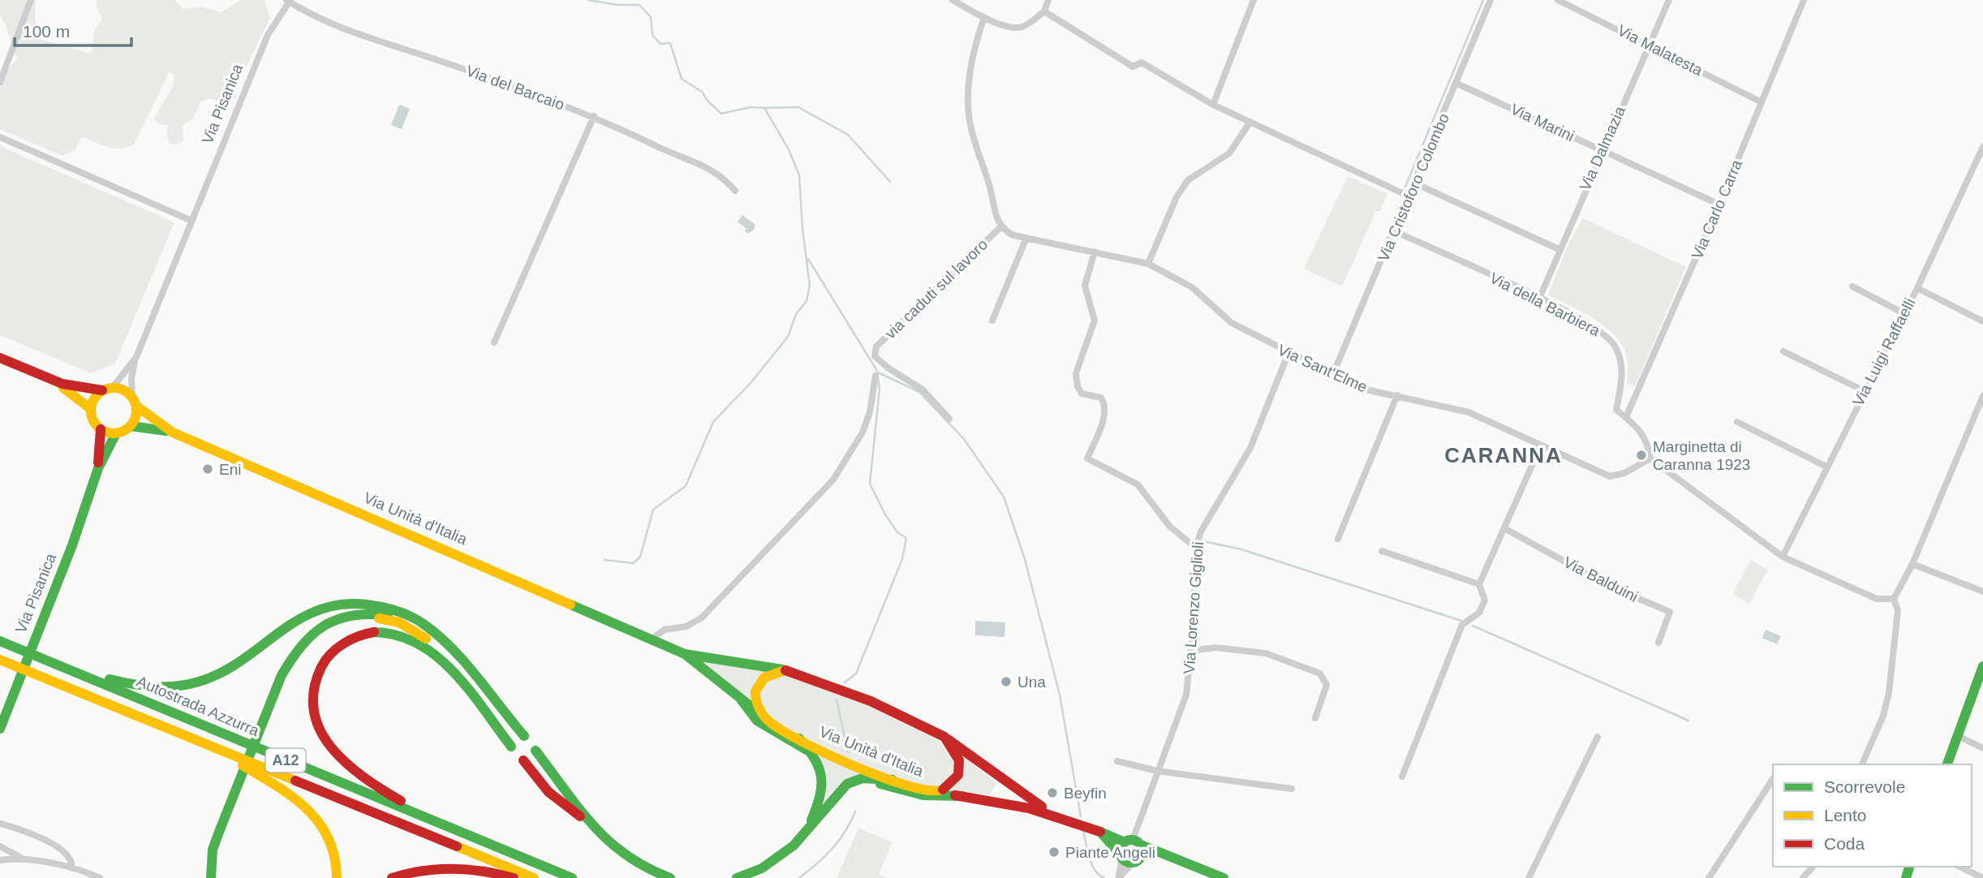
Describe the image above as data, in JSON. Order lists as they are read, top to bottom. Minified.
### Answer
{"streets":{"main road":["Via Pisanica","Via Unità d'Italia","Autostrada Azzurra","A12"],"street":["Via Malatesta","Via del Barcaio","Via Marini","Via Dalmazia","Via Cristoforo Colombo","Via Carlo Carra","via caduti sul lavoro","Via della Barbiera","Via Luigi Raffaelli","Via Sant'Elme","Via Balduini","Via Lorenzo Giglioli"]},"crossings":[["Via Malatesta","Via Dalmazia"],["Via Malatesta","Via Carlo Carra"],["Via del Barcaio","Via Pisanica"],["Via Pisanica","Via Unità d'Italia"],["Via Marini","Via Dalmazia"],["Via Marini","Via Cristoforo Colombo"],["Via Marini","Via Carlo Carra"],["Via Dalmazia","Via della Barbiera"],["Via Cristoforo Colombo","Via della Barbiera"],["Via Cristoforo Colombo","Via Sant'Elme"],["Via Carlo Carra","Via della Barbiera"],["via caduti sul lavoro","Via Sant'Elme"],["Via della Barbiera","Via Sant'Elme"],["Via Sant'Elme","Via Lorenzo Giglioli"]],"districts":["CARANNA"],"places":["Marginetta di Caranna 1923","Eni","Una","Beyfin","Piante Angeli"],"legend":["Scorrevole","Lento","Coda"],"scale_bar":"100 m"}
